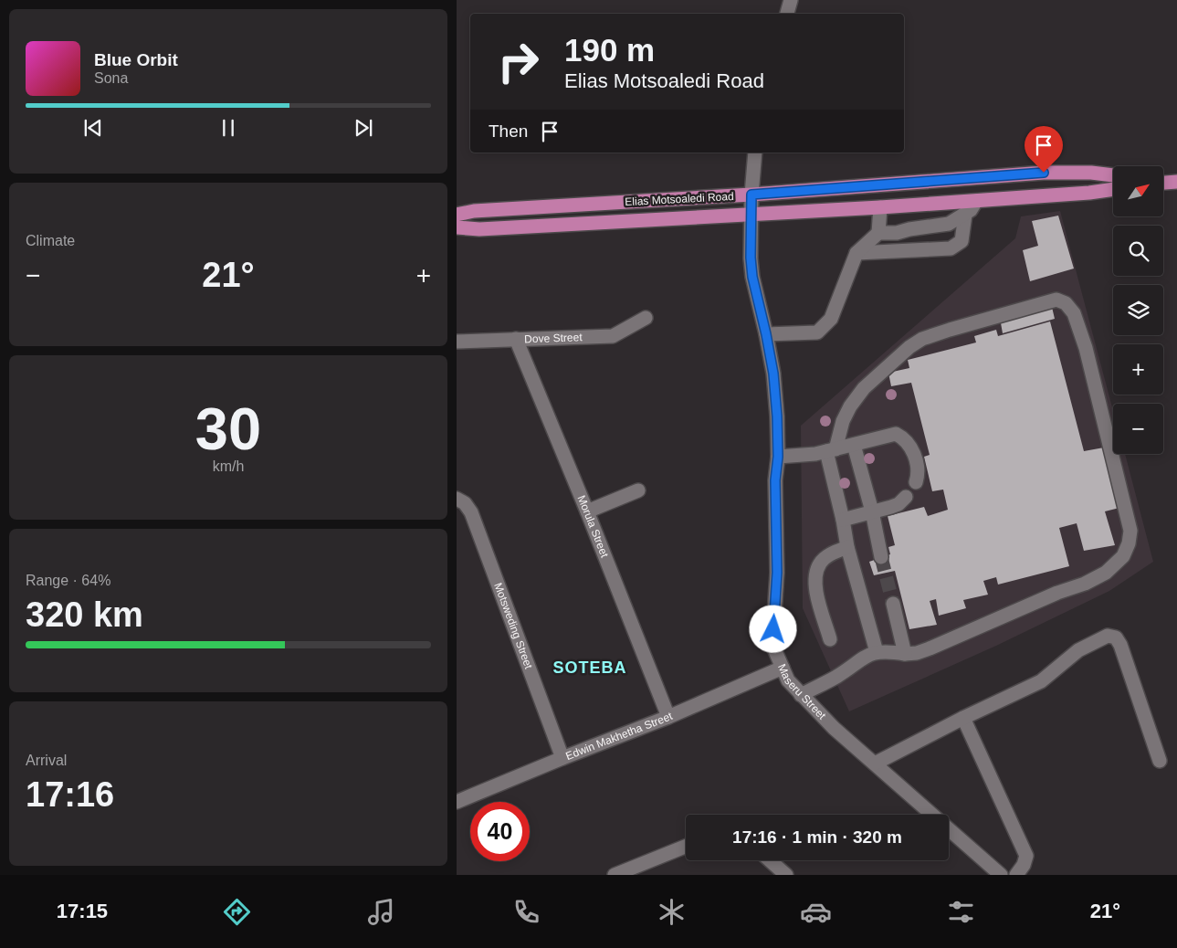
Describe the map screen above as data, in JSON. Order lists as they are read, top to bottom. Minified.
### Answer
{"streets":{"main road":["Elias Motsoaledi Road"],"street":["Dove Street","Morula Street","Motsweding Street","Maseru Street","Edwin Makhetha Street"]},"crossings":[["Elias Motsoaledi Road","Maseru Street"],["Dove Street","Morula Street"],["Morula Street","Edwin Makhetha Street"],["Motsweding Street","Edwin Makhetha Street"],["Maseru Street","Edwin Makhetha Street"]],"districts":["SOTEBA"],"north":"top right","page":{"turn":["190 m","Elias Motsoaledi Road"],"song":["Blue Orbit","Sona"],"then":"Then","map_buttons":["+","−"],"tile":["Climate",["30","km/h"],["Range · 64%","320 km"],["Arrival","17:16"]],"heat":["−","21°","+"],"limit":"40","trip":"17:16 · 1 min · 320 m","tabs":["17:15","21°"]}}
